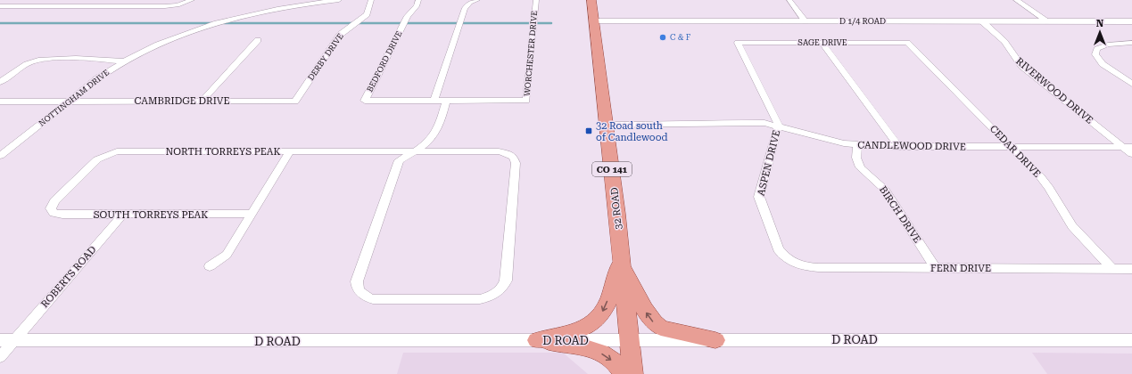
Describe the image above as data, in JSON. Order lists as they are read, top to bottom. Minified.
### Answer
{"streets":{"main road":["CO 141","32 ROAD"],"street":["D 1/4 ROAD","SAGE DRIVE","WORCHESTER DRIVE","DERBY DRIVE","BEDFORD DRIVE","RIVERWOOD DRIVE","NOTTINGHAM DRIVE","CAMBRIDGE DRIVE","CANDLEWOOD DRIVE","NORTH TORREYS PEAK","CEDAR DRIVE","ASPEN DRIVE","SOUTH TORREYS PEAK","BIRCH DRIVE","FERN DRIVE","ROBERTS ROAD","D ROAD"]},"crossings":[["D 1/4 ROAD","RIVERWOOD DRIVE"],["D 1/4 ROAD","32 ROAD"],["SAGE DRIVE","CEDAR DRIVE"],["SAGE DRIVE","ASPEN DRIVE"],["WORCHESTER DRIVE","BEDFORD DRIVE"],["DERBY DRIVE","CAMBRIDGE DRIVE"],["RIVERWOOD DRIVE","CANDLEWOOD DRIVE"],["NOTTINGHAM DRIVE","CAMBRIDGE DRIVE"],["CANDLEWOOD DRIVE","CEDAR DRIVE"],["CANDLEWOOD DRIVE","ASPEN DRIVE"],["CANDLEWOOD DRIVE","32 ROAD"],["CANDLEWOOD DRIVE","BIRCH DRIVE"],["NORTH TORREYS PEAK","SOUTH TORREYS PEAK"],["CEDAR DRIVE","FERN DRIVE"],["ASPEN DRIVE","FERN DRIVE"],["32 ROAD","D ROAD"],["SOUTH TORREYS PEAK","ROBERTS ROAD"],["BIRCH DRIVE","FERN DRIVE"],["ROBERTS ROAD","D ROAD"]],"places":{"other":["C & F"],"transit":["32 Road south of Candlewood"]},"north":"top"}
